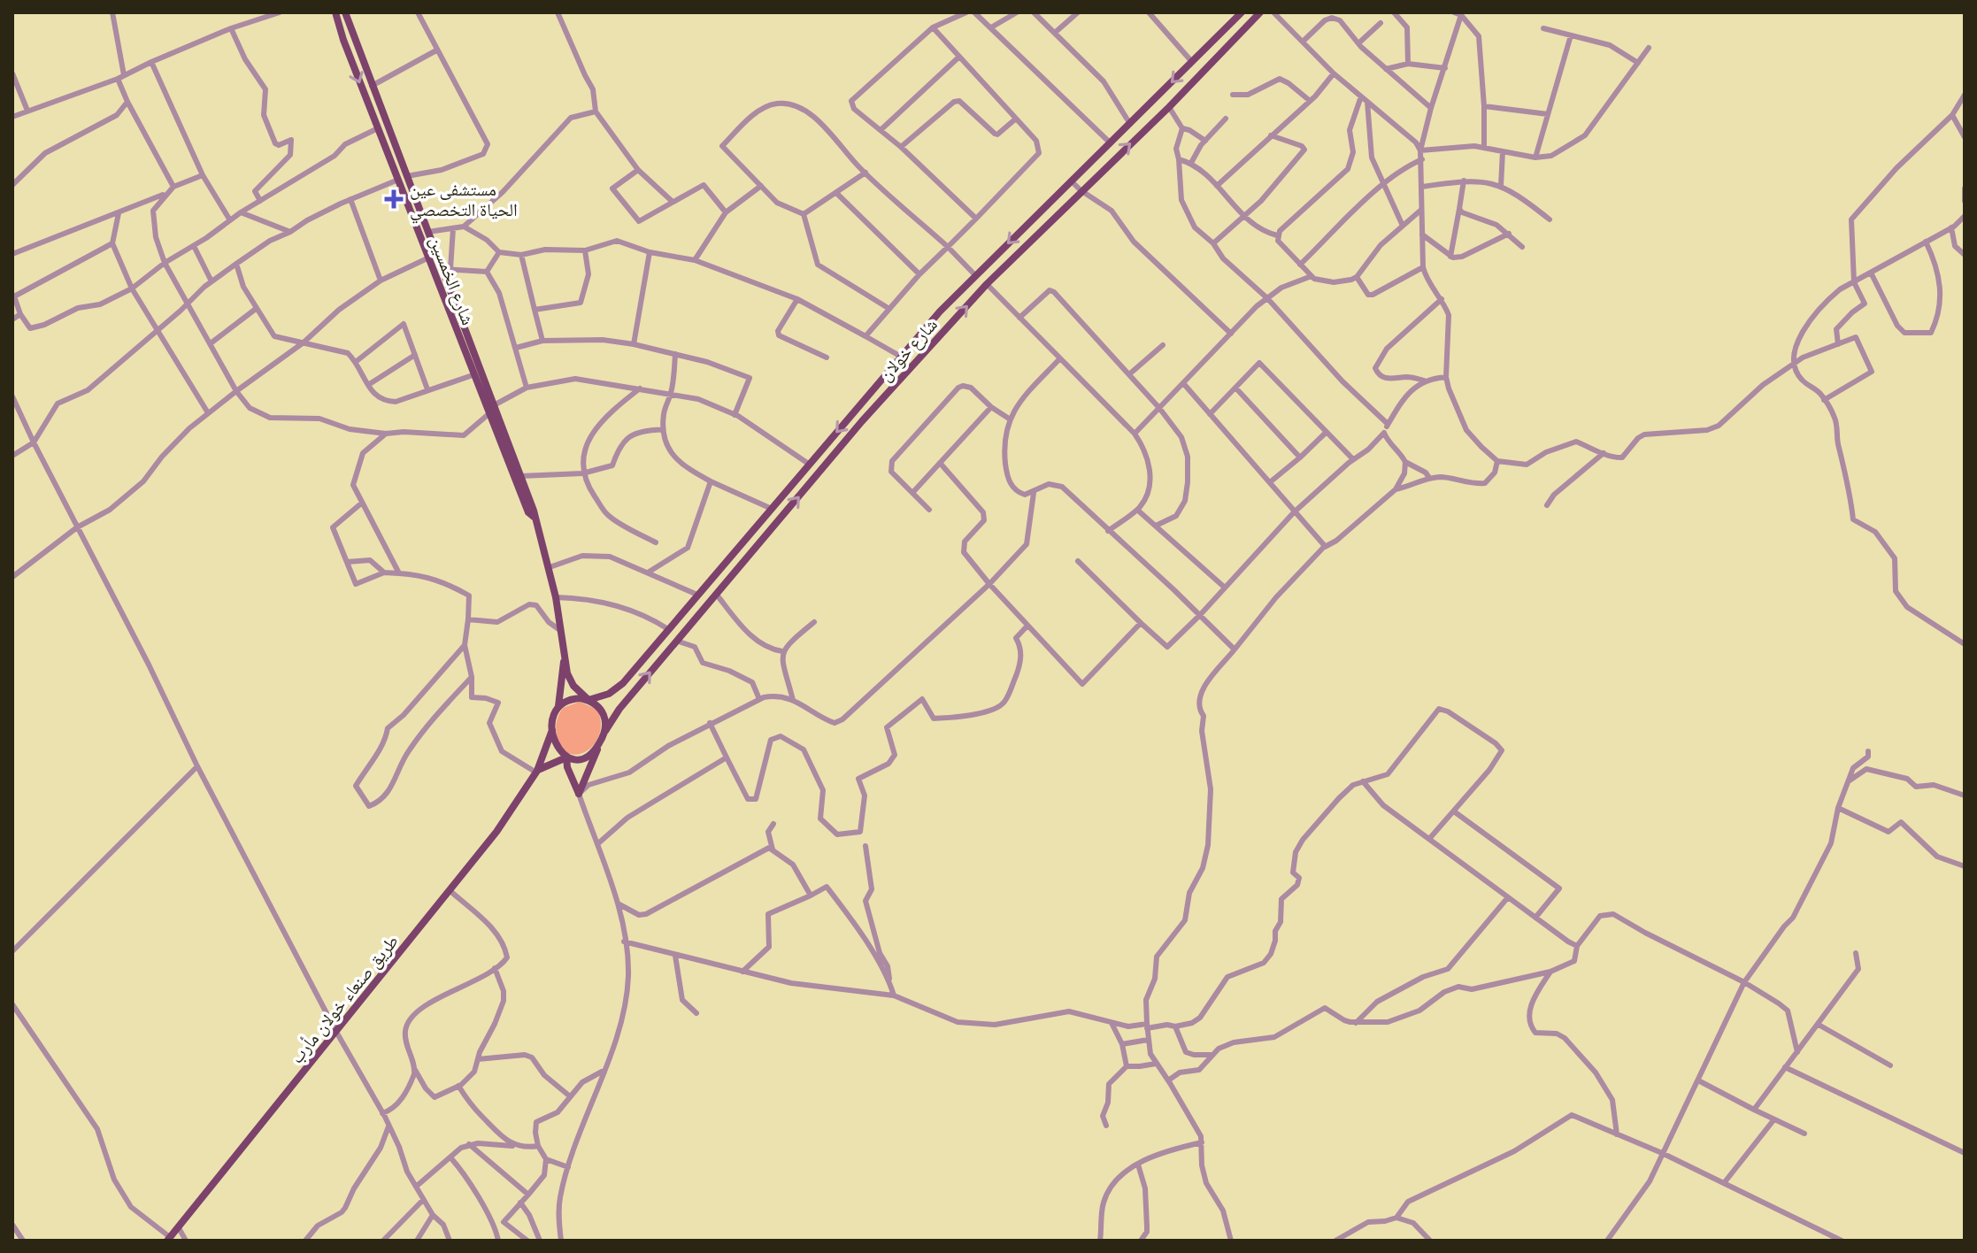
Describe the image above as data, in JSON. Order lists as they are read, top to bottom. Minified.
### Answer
{"streets":{"main road":["شارع الخمسين","شارع خولان","طريق صنعاء خولان مأرب"]},"crossings":[["شارع الخمسين","شارع خولان"],["شارع الخمسين","طريق صنعاء خولان مأرب"],["شارع خولان","طريق صنعاء خولان مأرب"]],"places":{"health":["مستشفى عين الحياة التخصصي"]}}
